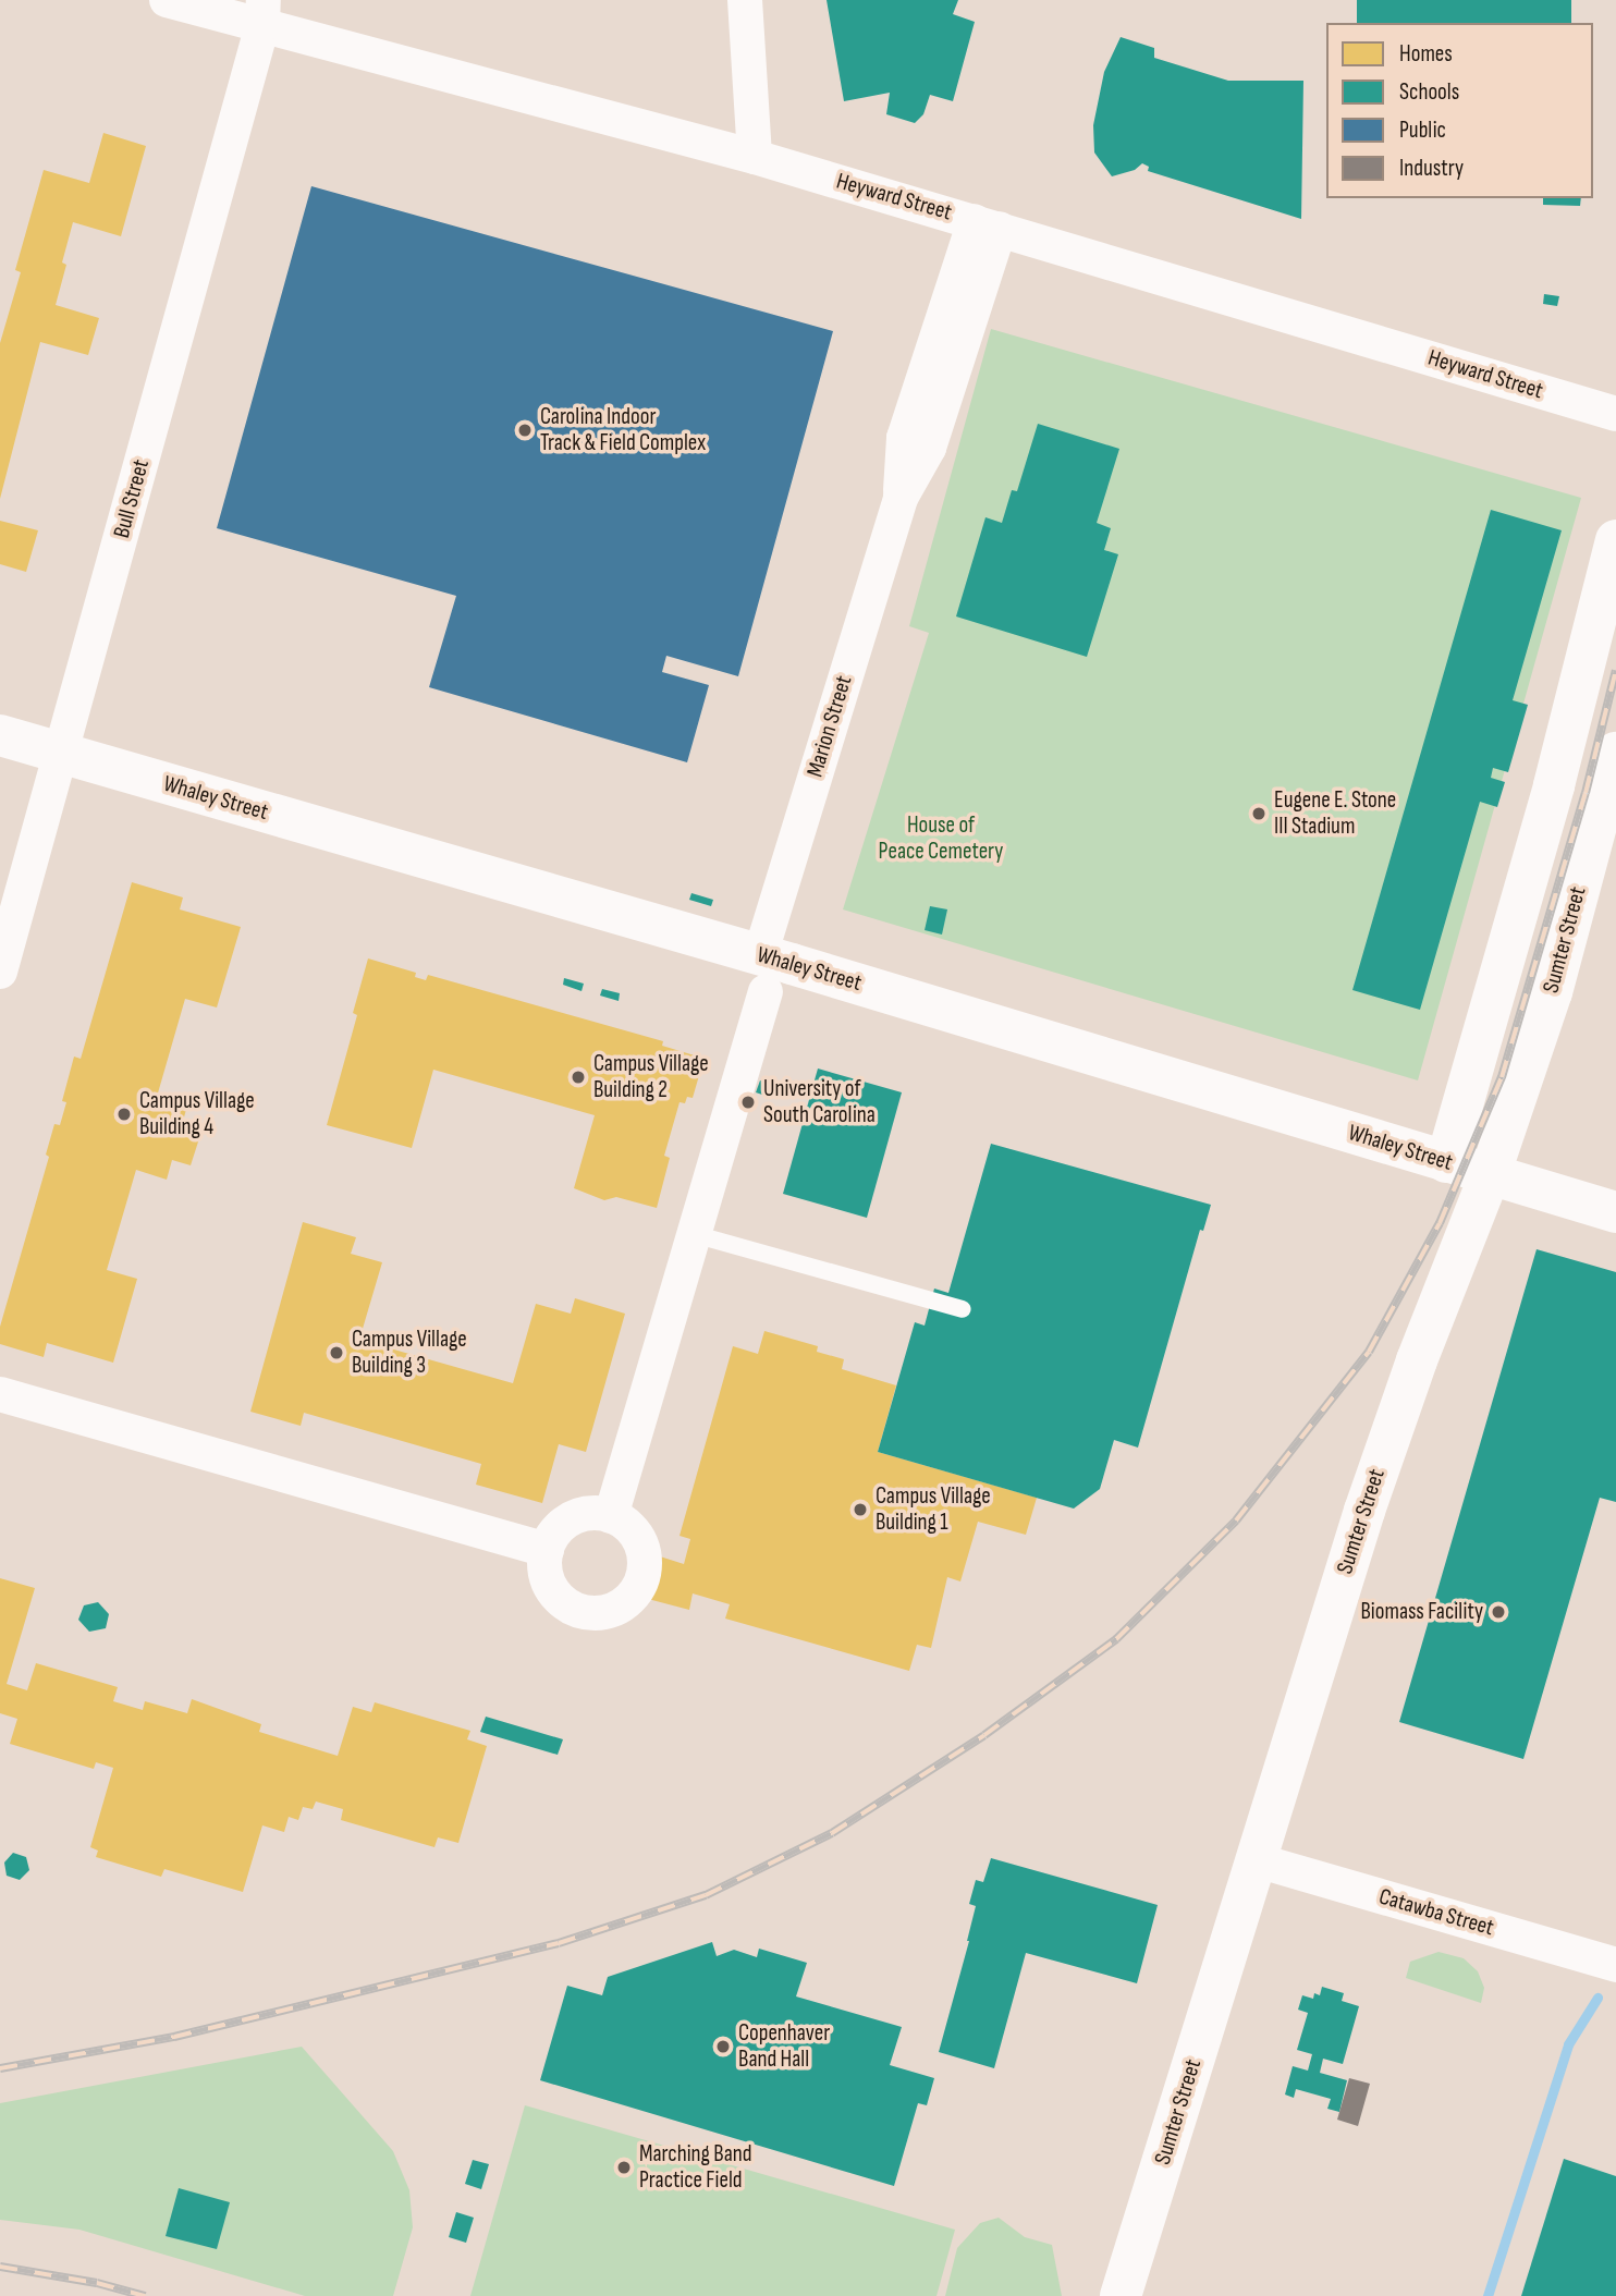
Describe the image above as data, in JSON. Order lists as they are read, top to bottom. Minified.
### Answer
{"streets":{"street":["Heyward Street","Bull Street","Marion Street","Whaley Street","Sumter Street","Catawba Street"]},"crossings":[["Heyward Street","Bull Street"],["Heyward Street","Marion Street"],["Bull Street","Whaley Street"],["Marion Street","Whaley Street"],["Whaley Street","Sumter Street"],["Sumter Street","Catawba Street"]],"parks":["House of Peace Cemetery"],"places":["Carolina Indoor Track & Field Complex","Eugene E. Stone III Stadium","Campus Village Building 2","University of South Carolina","Campus Village Building 4","Campus Village Building 3","Campus Village Building 1","Biomass Facility","Copenhaver Band Hall","Marching Band Practice Field"],"legend":["Homes","Schools","Public","Industry"]}
